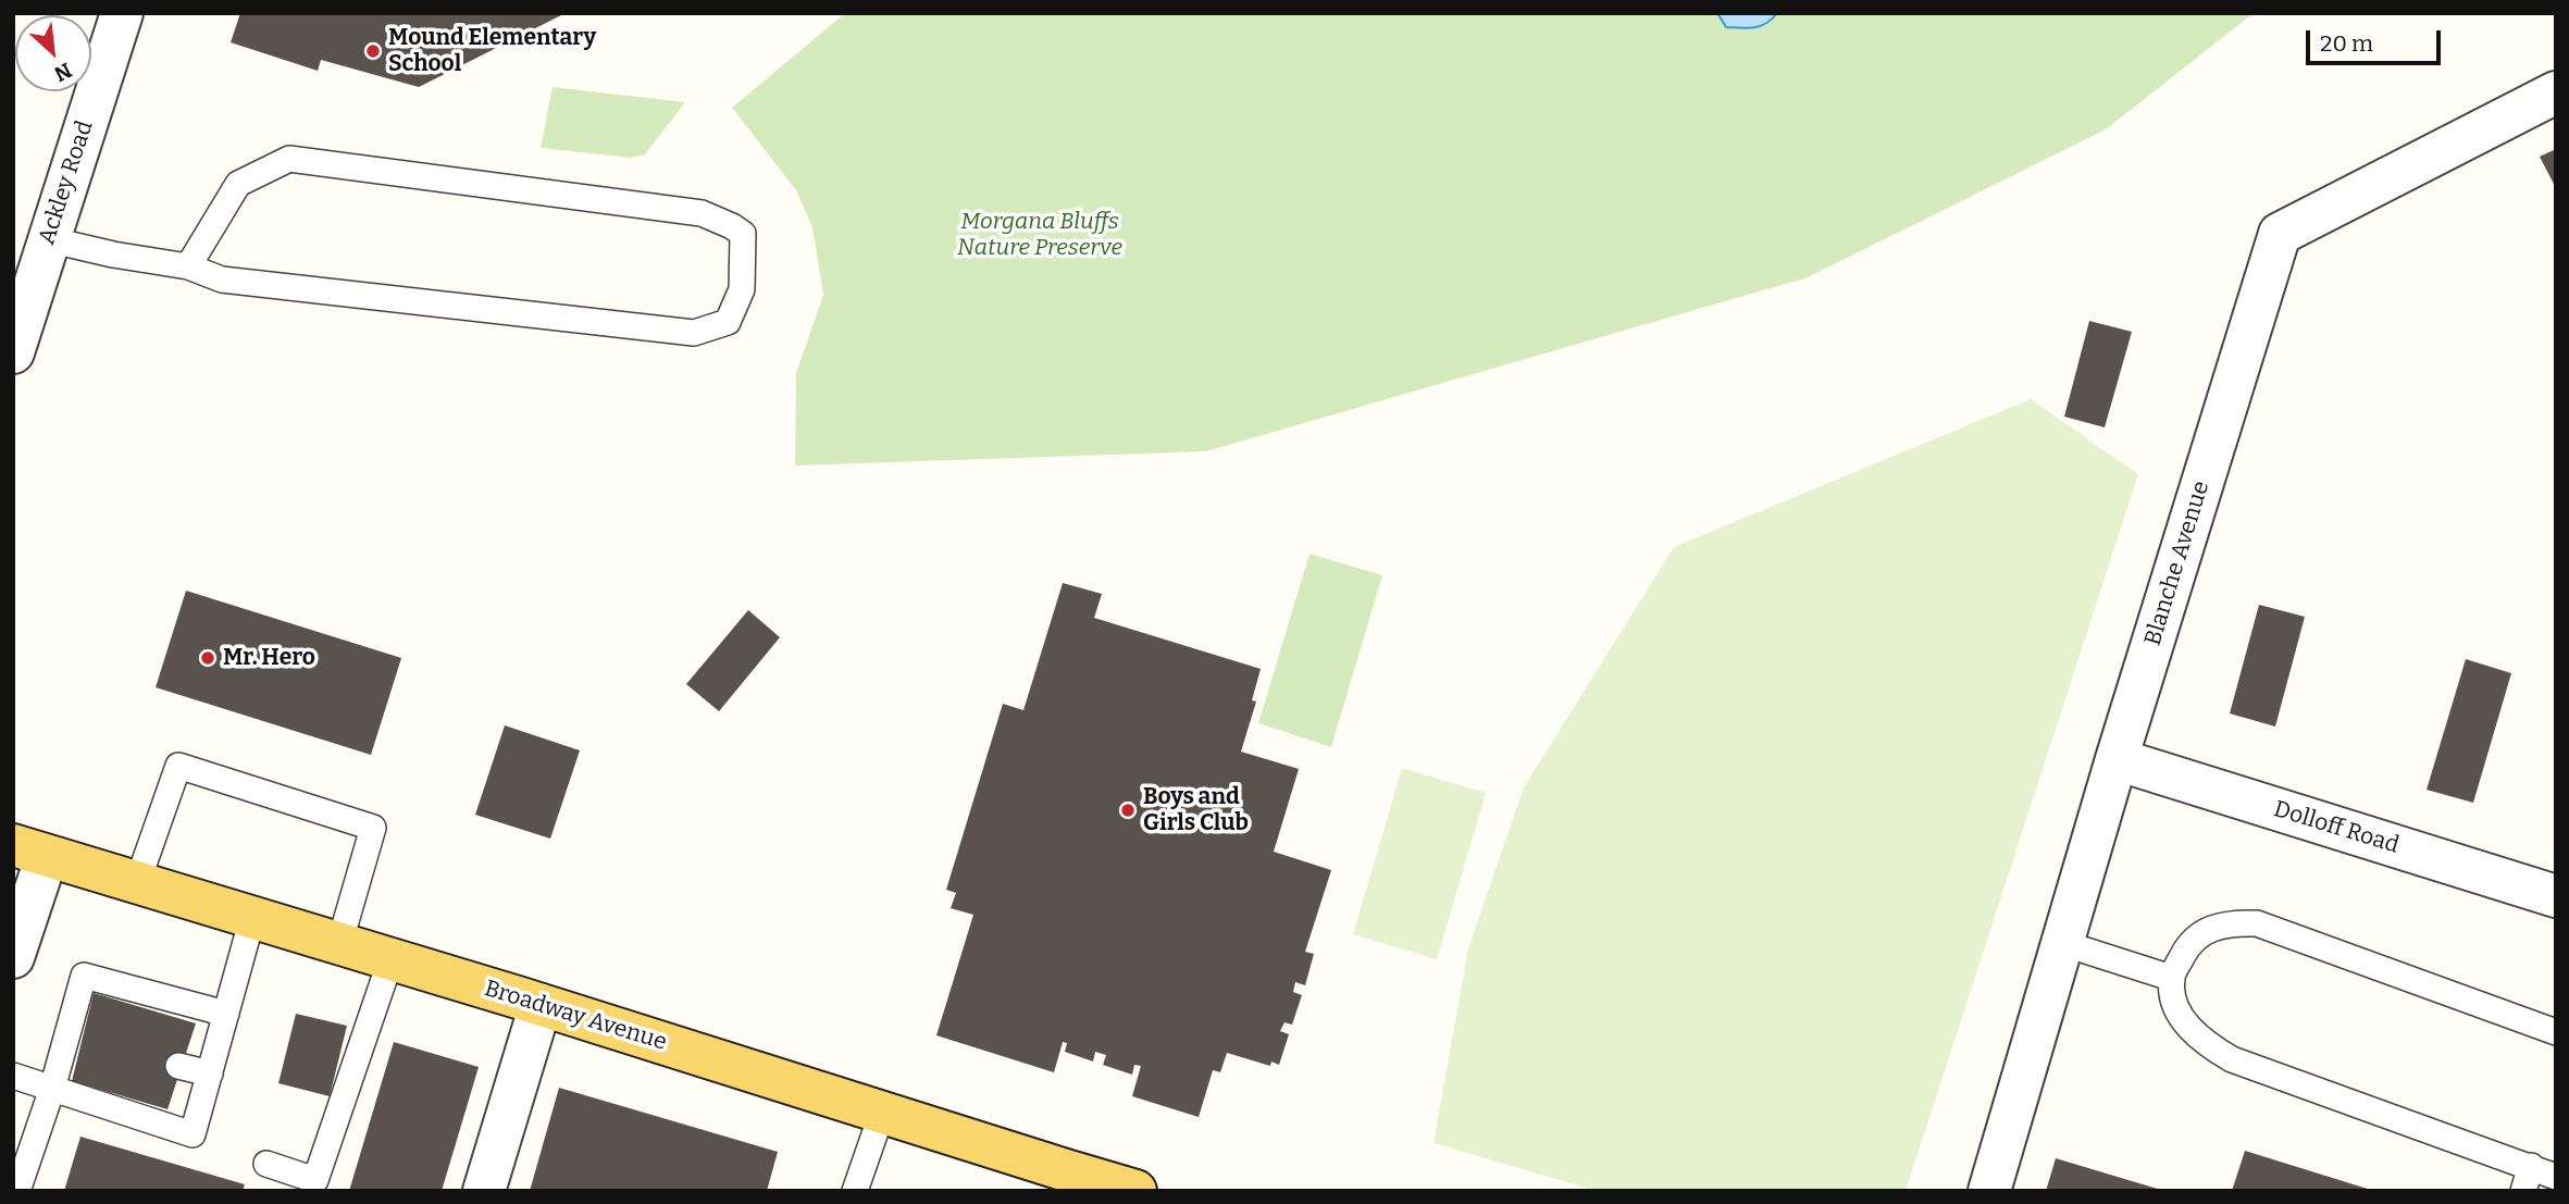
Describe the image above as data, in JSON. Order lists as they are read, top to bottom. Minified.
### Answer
{"streets":{"main road":["Broadway Avenue"],"street":["Ackley Road","Blanche Avenue","Dolloff Road"]},"crossings":[["Blanche Avenue","Dolloff Road"]],"parks":["Morgana Bluffs Nature Preserve"],"places":["Mound Elementary School","Mr. Hero","Boys and Girls Club"],"scale_bar":"20 m","north":"bottom right"}
